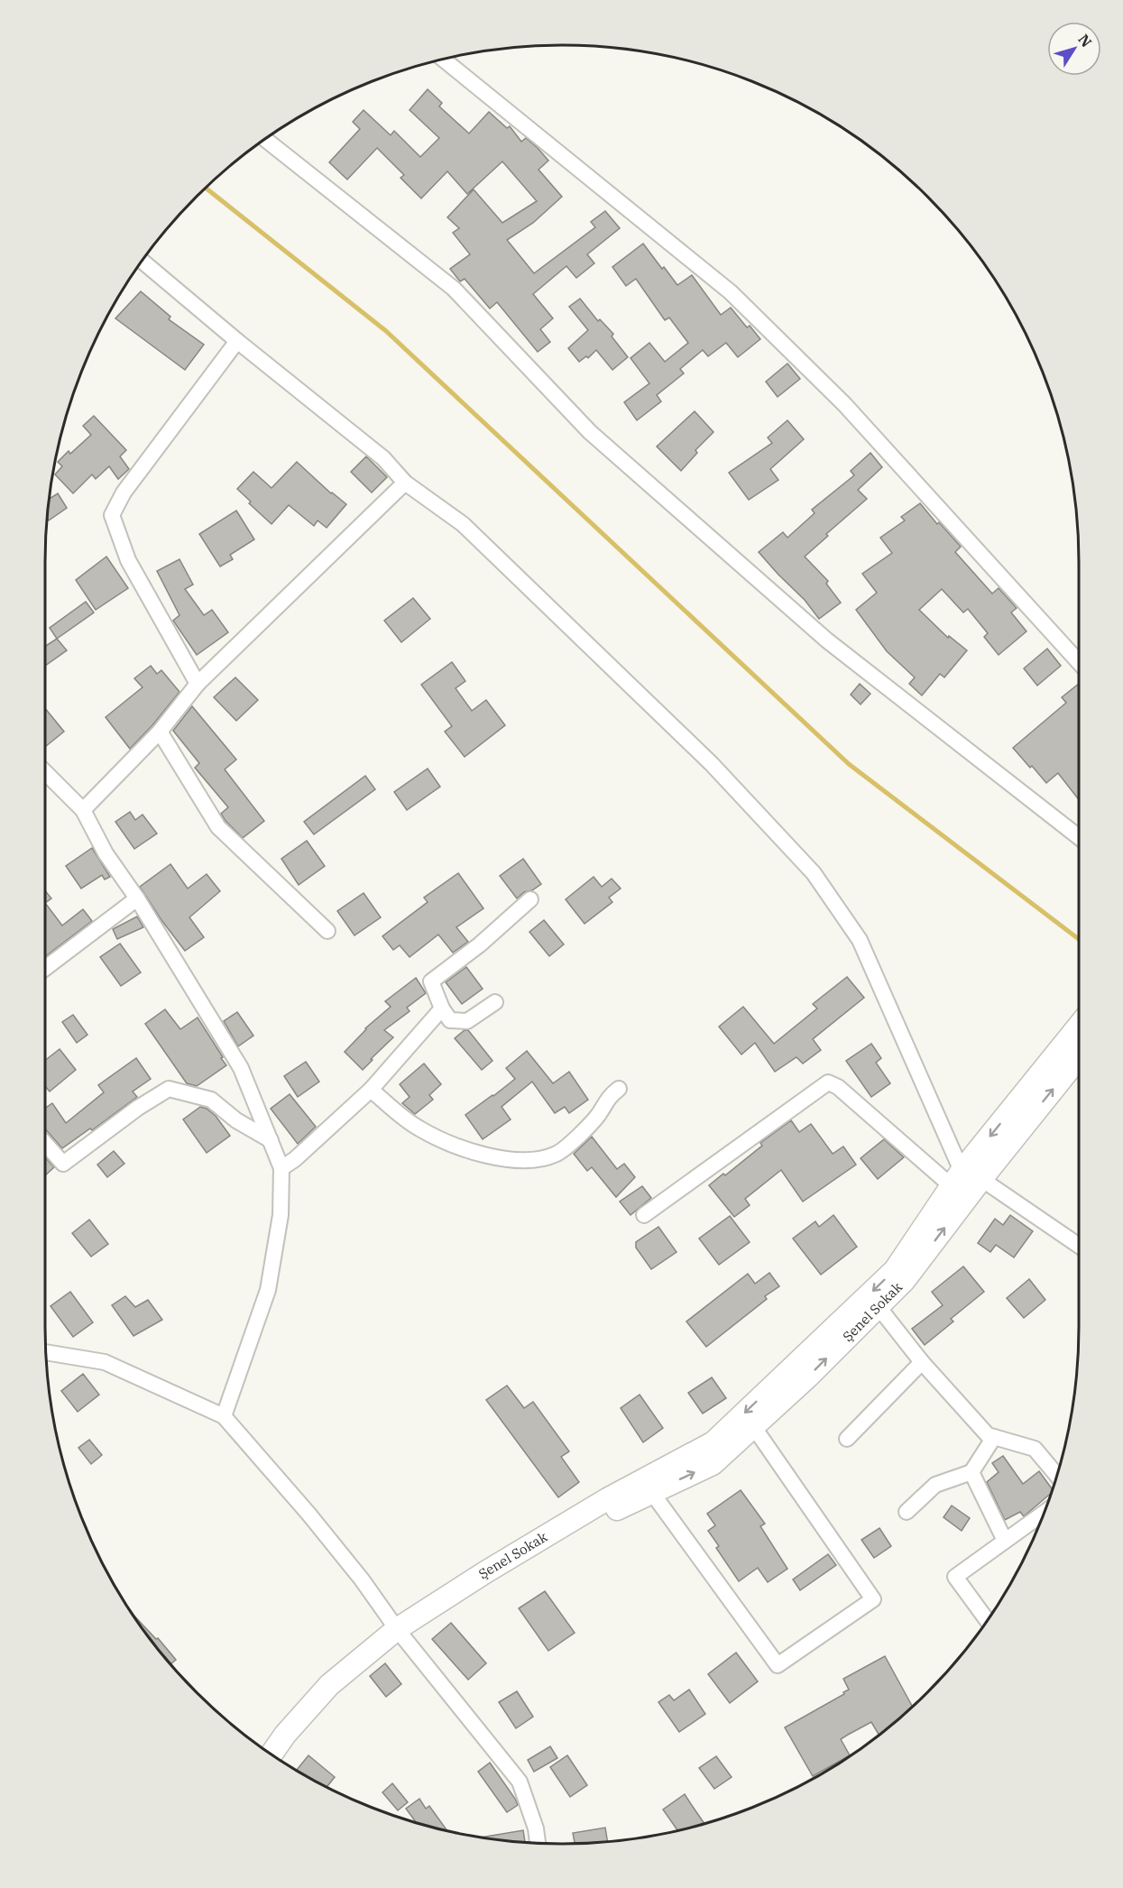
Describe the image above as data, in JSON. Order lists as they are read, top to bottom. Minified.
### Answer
{"streets":{"street":["Şenel Sokak"]},"north":"top right"}
